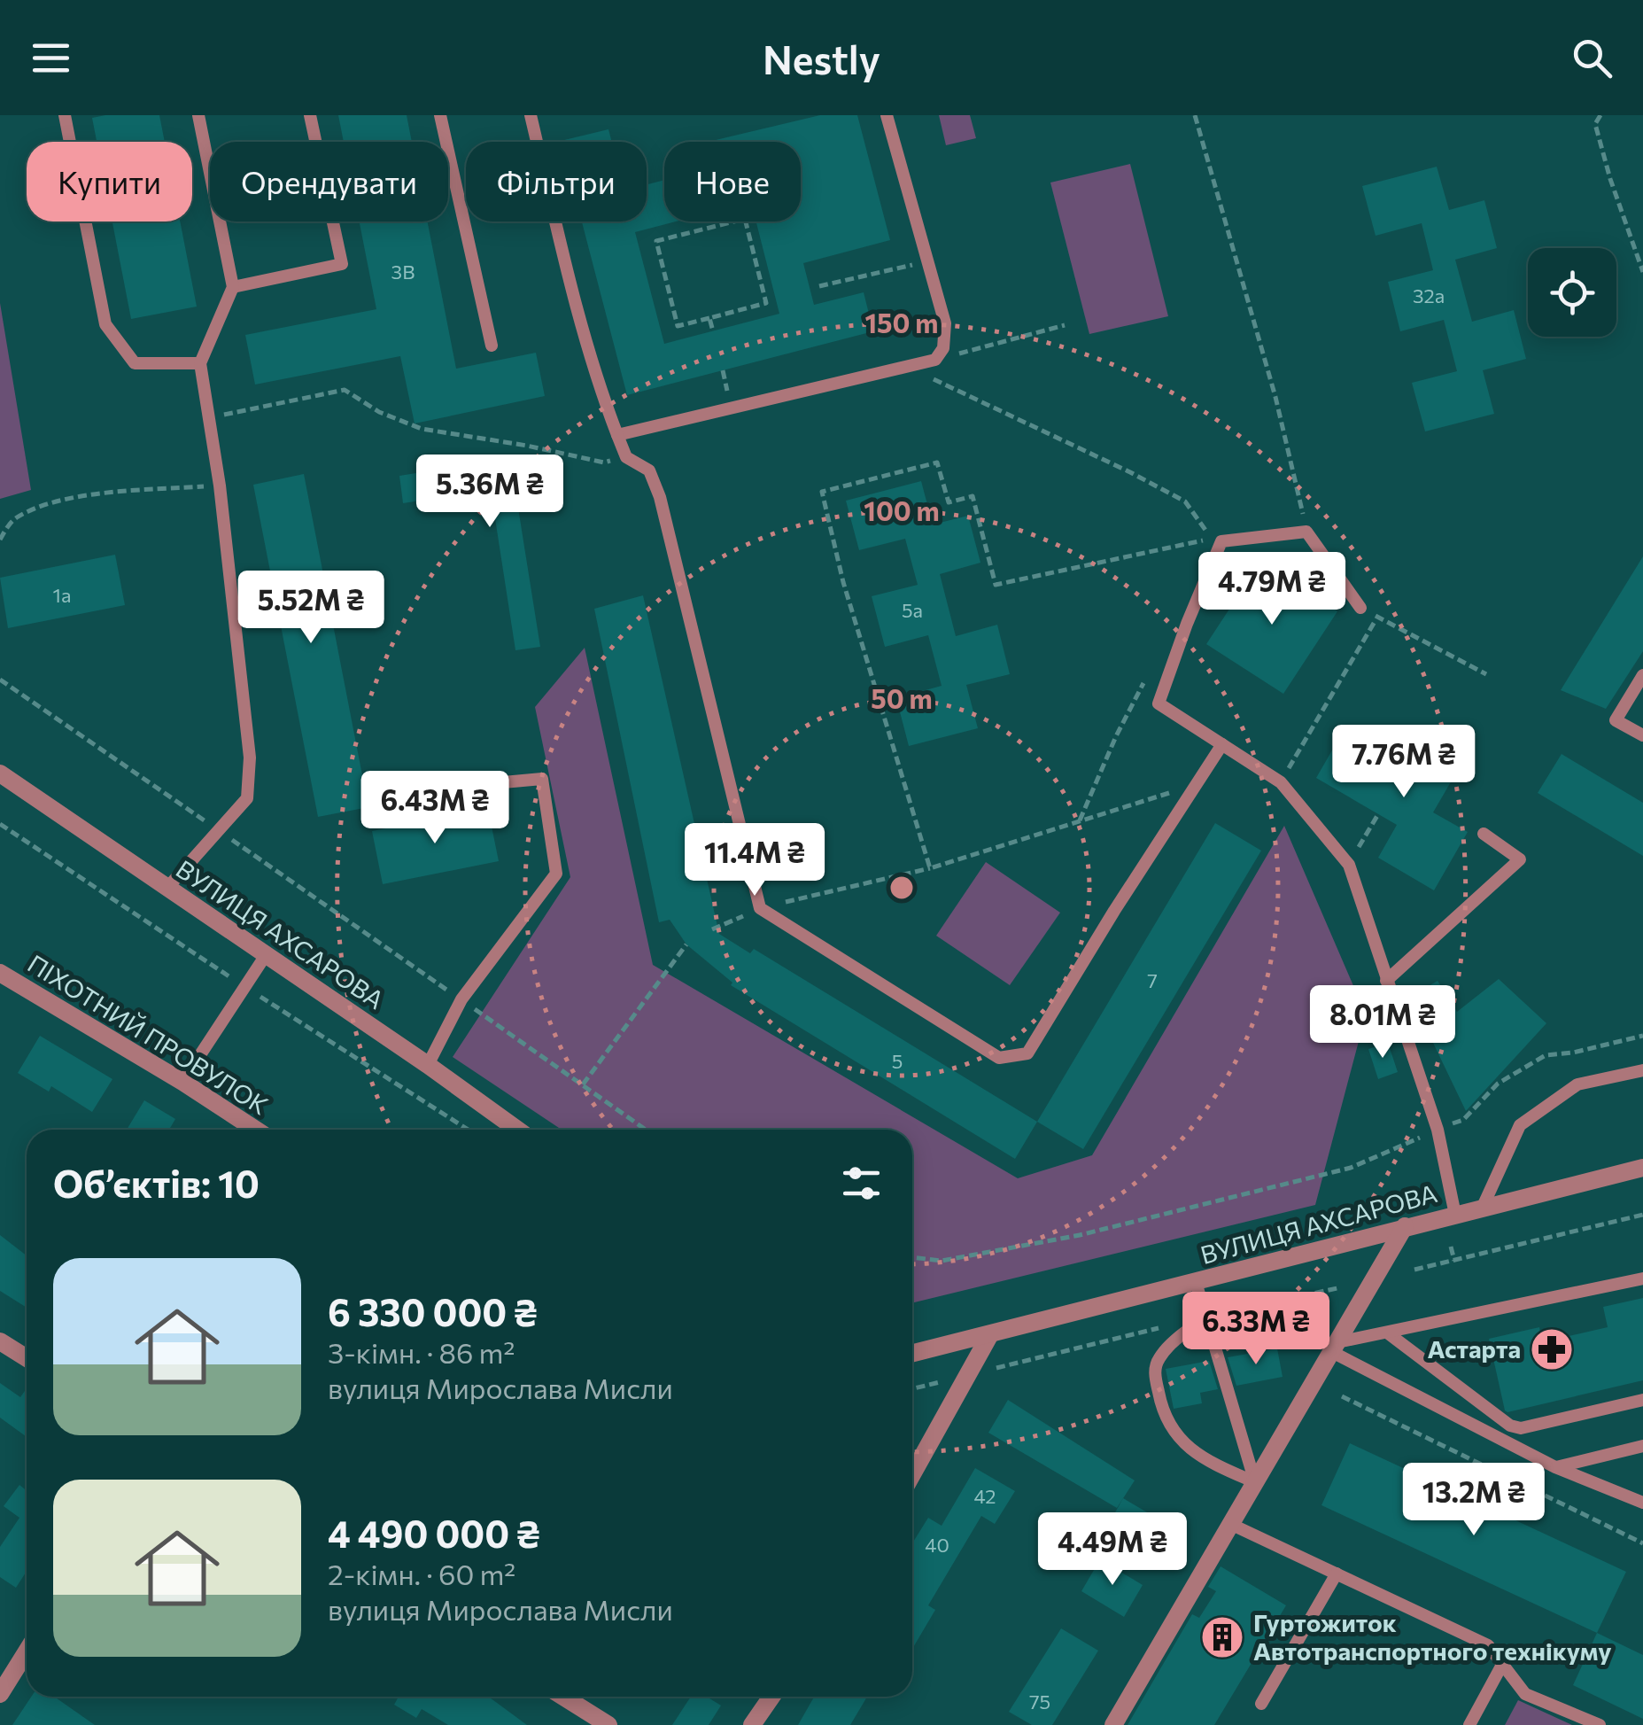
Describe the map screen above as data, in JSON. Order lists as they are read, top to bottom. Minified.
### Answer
{"streets":{"street":["ВУЛИЦЯ АХСАРОВА","ПІХОТНИЙ ПРОВУЛОК"]},"places":{"pharmacy":["Астарта"],"building":["Гуртожиток Автотранспортного технікуму"]},"house_numbers":["3В","32а","1а","5а","7","5","42","40","75"],"page":{"header":"Nestly","chip":["Купити","Орендувати","Фільтри","Нове"],"price":["5.36M ₴","4.79M ₴","5.52M ₴","7.76M ₴","6.43M ₴","11.4M ₴","8.01M ₴","6.33M ₴","13.2M ₴","4.49M ₴"],"heading":"Об’єктів: 10","list":[{"name":"6 330 000 ₴","note":"3-кімн. · 86 m² · вулиця Мирослава Мисли"},{"name":"4 490 000 ₴","note":"2-кімн. · 60 m² · вулиця Мирослава Мисли"}]},"rings":["150 m","100 m","50 m"]}
